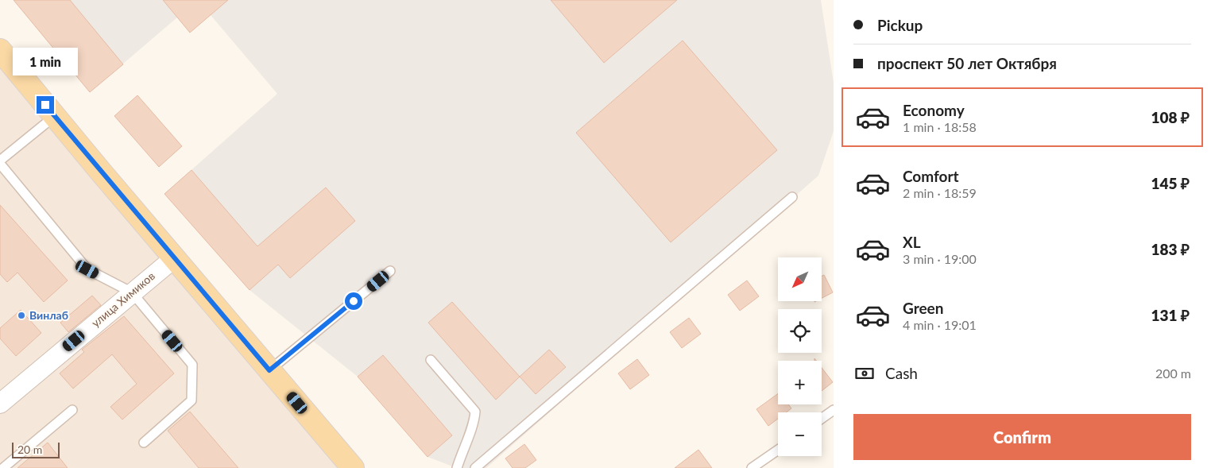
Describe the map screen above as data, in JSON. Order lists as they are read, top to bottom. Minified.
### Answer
{"streets":{"street":["улица Химиков"]},"places":["Винлаб"],"scale_bar":"20 m","north":"bottom left","page":{"banner":["Pickup","проспект 50 лет Октября"],"bubble":"1 min","list":[{"name":"Economy","note":"1 min · 18:58","value":"108 ₽"},{"name":"Comfort","note":"2 min · 18:59","value":"145 ₽"},{"name":"XL","note":"3 min · 19:00","value":"183 ₽"},{"name":"Green","note":"4 min · 19:01","value":"131 ₽"}],"map_buttons":["+","−"],"pay":["Cash","200 m"],"buttons":"Confirm","scale":"20 m"}}
